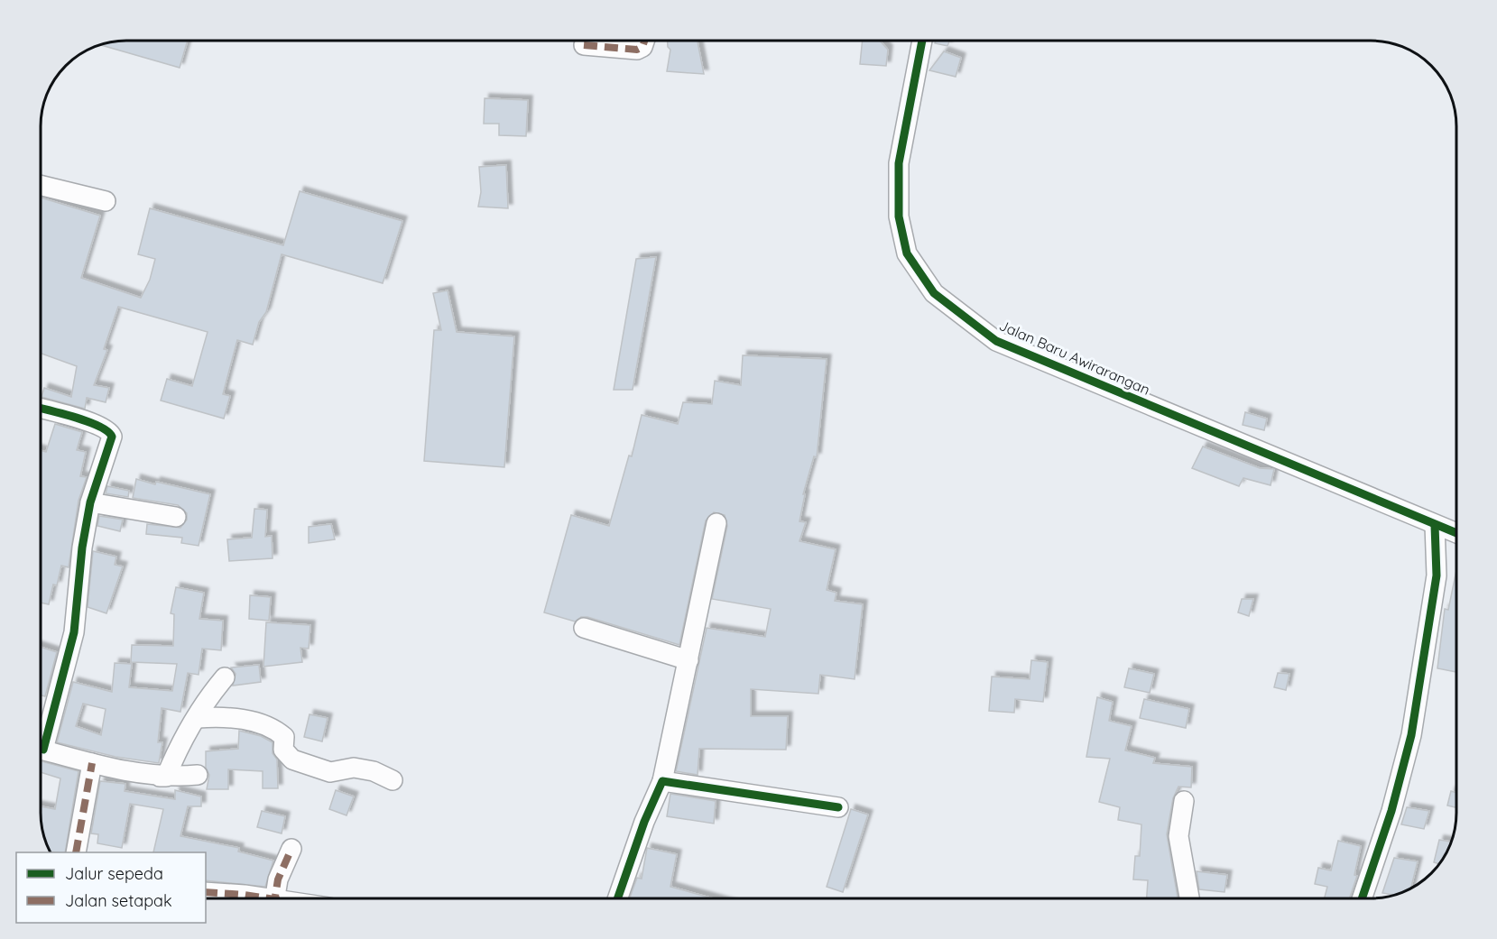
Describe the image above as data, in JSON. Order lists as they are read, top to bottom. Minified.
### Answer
{"streets":{"street":["Jalan Baru Awirarangan"]},"legend":["Jalur sepeda","Jalan setapak"]}
